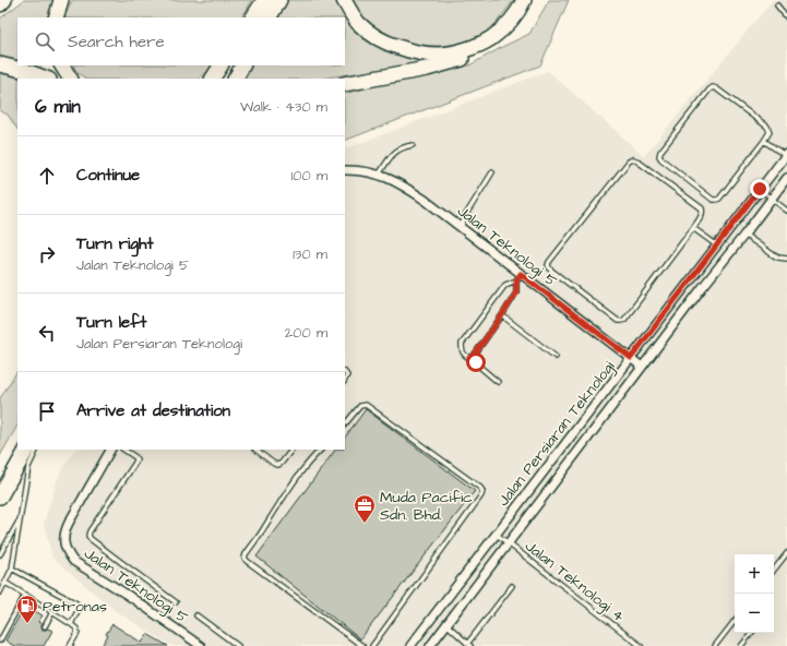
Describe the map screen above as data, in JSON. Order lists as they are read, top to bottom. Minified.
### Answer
{"streets":{"street":["Jalan Teknologi 5","Jalan Persiaran Teknologi"],"lane":["Jalan Teknologi 4"]},"crossings":[["Jalan Teknologi 5","Jalan Persiaran Teknologi"],["Jalan Persiaran Teknologi","Jalan Teknologi 4"]],"places":{"office":["Muda Pacific Sdn. Bhd."],"fuel station":["Petronas"]},"page":{"search":"Search here","heading":["6 min","Walk · 430 m"],"list":[["Continue","100 m"],["Turn right","Jalan Teknologi 5","130 m"],["Turn left","Jalan Persiaran Teknologi","200 m"],"Arrive at destination"],"map_buttons":["+","−"]}}
